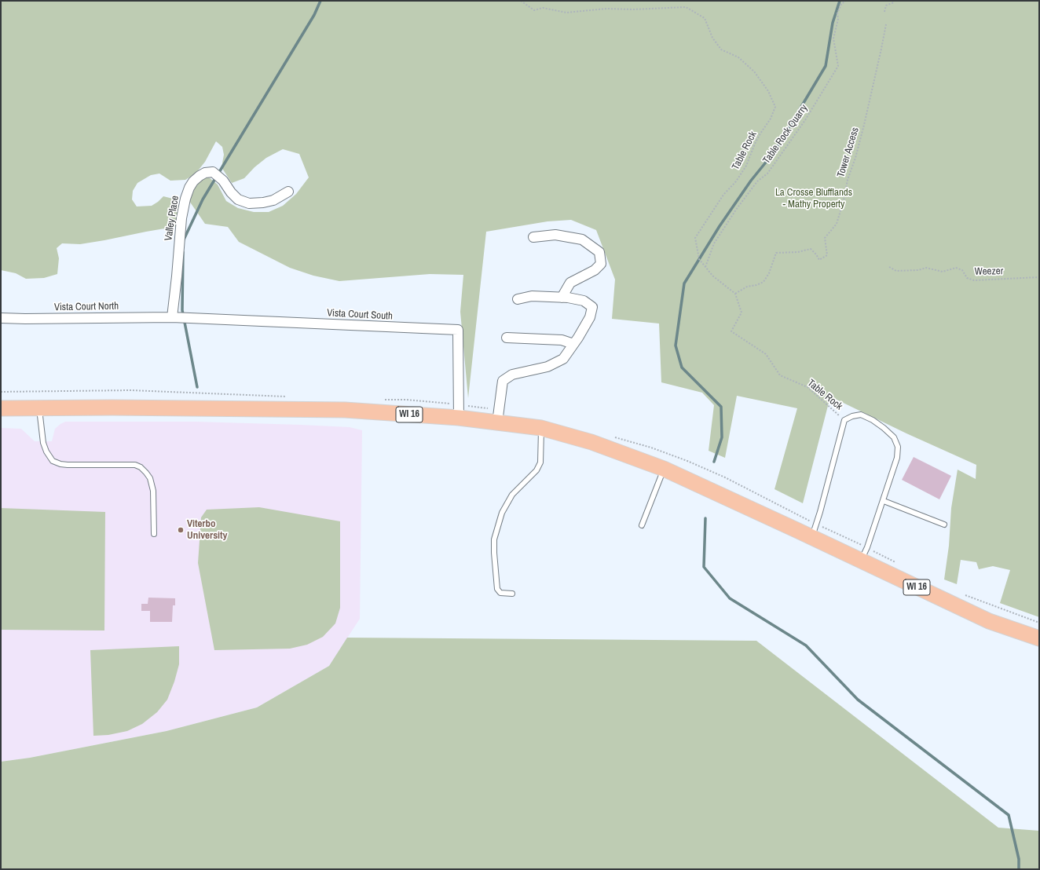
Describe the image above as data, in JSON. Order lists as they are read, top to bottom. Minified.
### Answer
{"streets":{"main road":["WI 16"],"street":["Valley Place","Vista Court North","Vista Court South"],"path":["Table Rock Quarry","Table Rock","Tower Access","Weezer"]},"crossings":[["Table Rock Quarry","Table Rock"],["Table Rock","Tower Access"],["Valley Place","Vista Court North"],["Valley Place","Vista Court South"],["Vista Court North","Vista Court South"],["Vista Court South","WI 16"]],"parks":["La Crosse Blufflands - Mathy Property"],"places":["Viterbo University"]}
